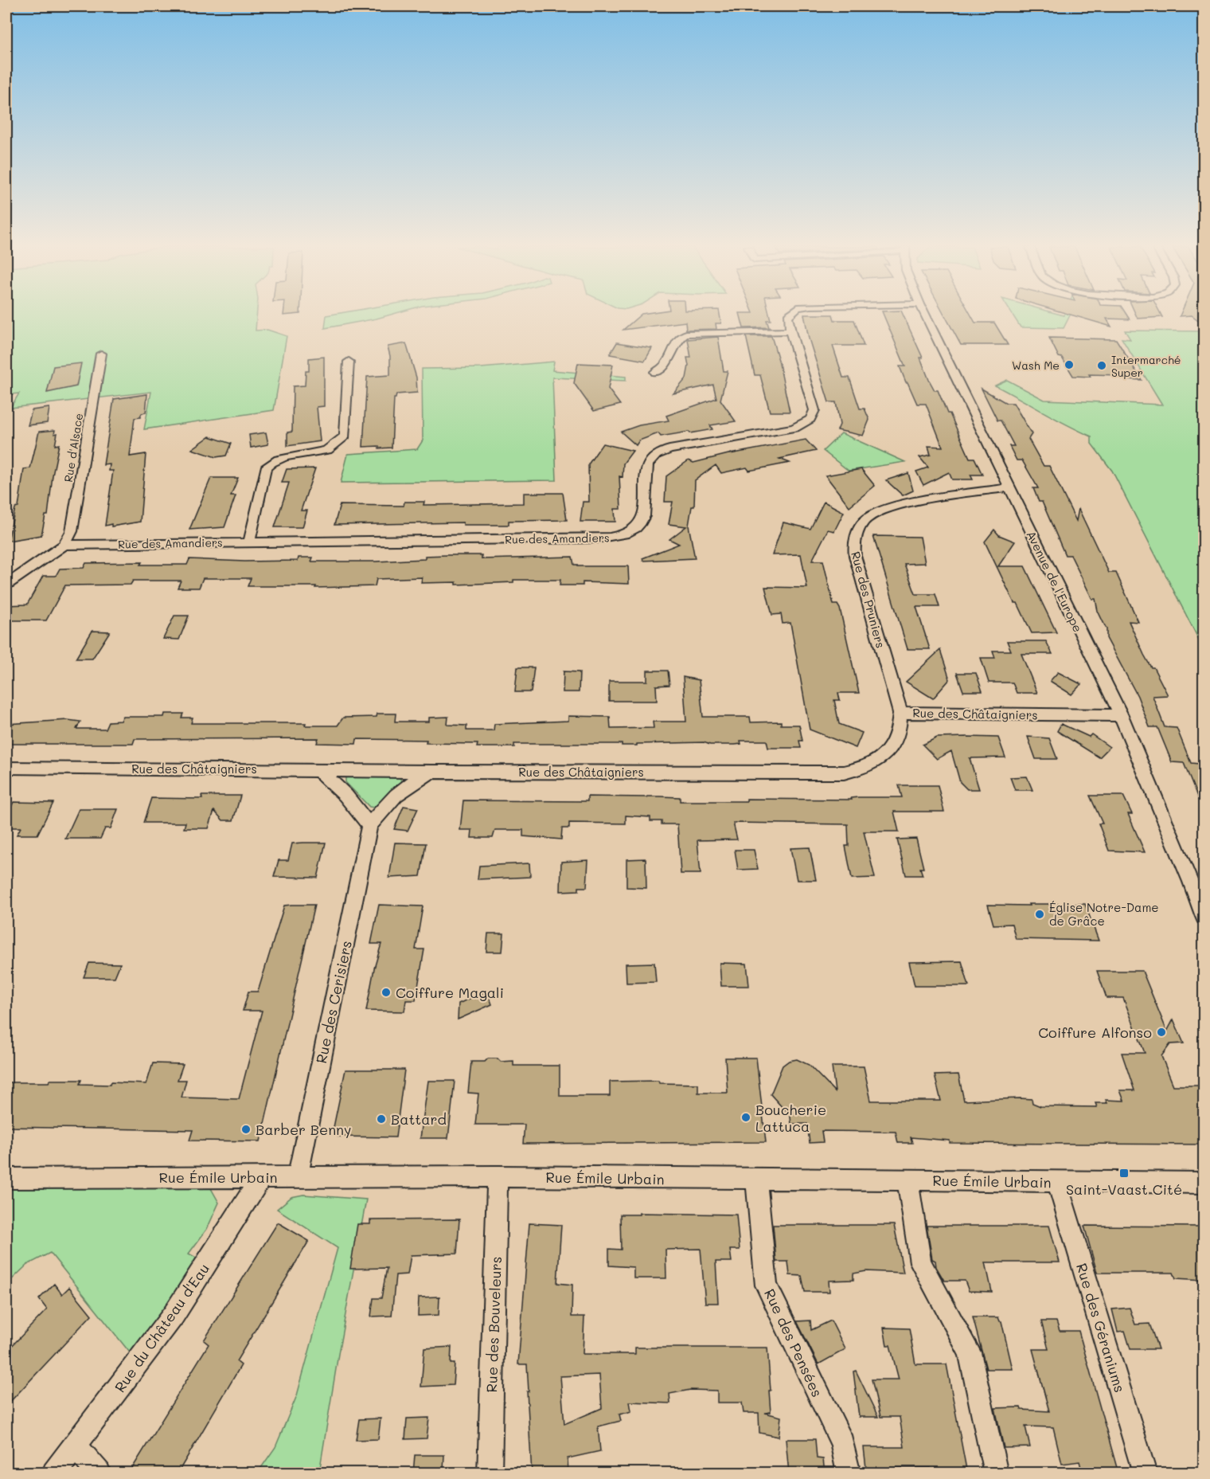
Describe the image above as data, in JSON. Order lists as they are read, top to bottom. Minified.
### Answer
{"streets":{"street":["Rue d'Alsace","Rue des Amandiers","Avenue de l'Europe","Rue des Pruniers","Rue des Châtaigniers","Rue des Cerisiers","Rue Émile Urbain","Rue des Bouveleurs","Rue du Château d'Eau","Rue des Géraniums","Rue des Pensées"]},"crossings":[["Rue d'Alsace","Rue des Amandiers"],["Avenue de l'Europe","Rue des Pruniers"],["Avenue de l'Europe","Rue des Châtaigniers"],["Rue des Pruniers","Rue des Châtaigniers"],["Rue des Châtaigniers","Rue des Cerisiers"],["Rue des Cerisiers","Rue Émile Urbain"],["Rue Émile Urbain","Rue des Bouveleurs"],["Rue Émile Urbain","Rue du Château d'Eau"],["Rue Émile Urbain","Rue des Géraniums"],["Rue Émile Urbain","Rue des Pensées"]],"places":{"other":["Wash Me","Intermarché Super","Église Notre-Dame de Grâce","Coiffure Magali","Coiffure Alfonso","Boucherie Lattuca","Battard","Barber Benny"],"transit":["Saint-Vaast Cité"]}}
